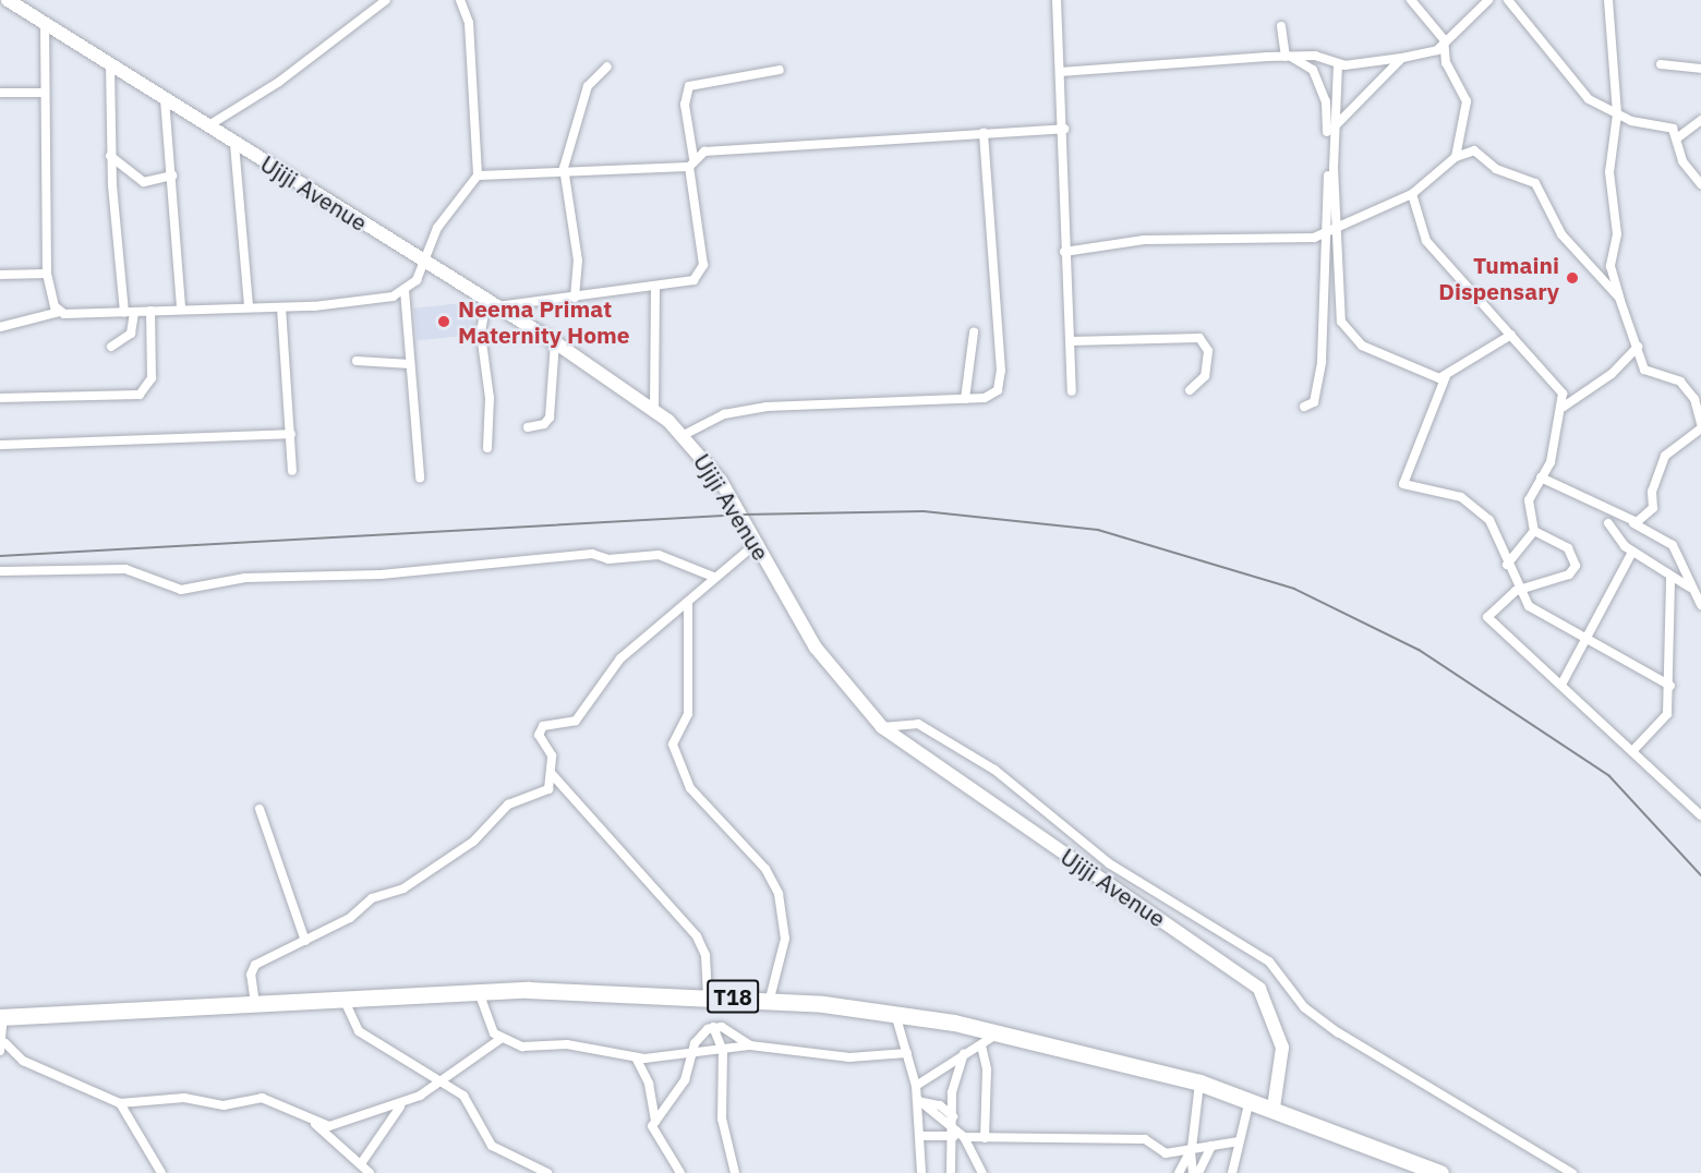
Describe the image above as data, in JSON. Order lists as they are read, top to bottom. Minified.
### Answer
{"streets":{"highway":["T18"],"main road":["Ujiji Avenue"]},"crossings":[["Ujiji Avenue","T18"]],"places":["Tumaini Dispensary","Neema Primat Maternity Home"]}
